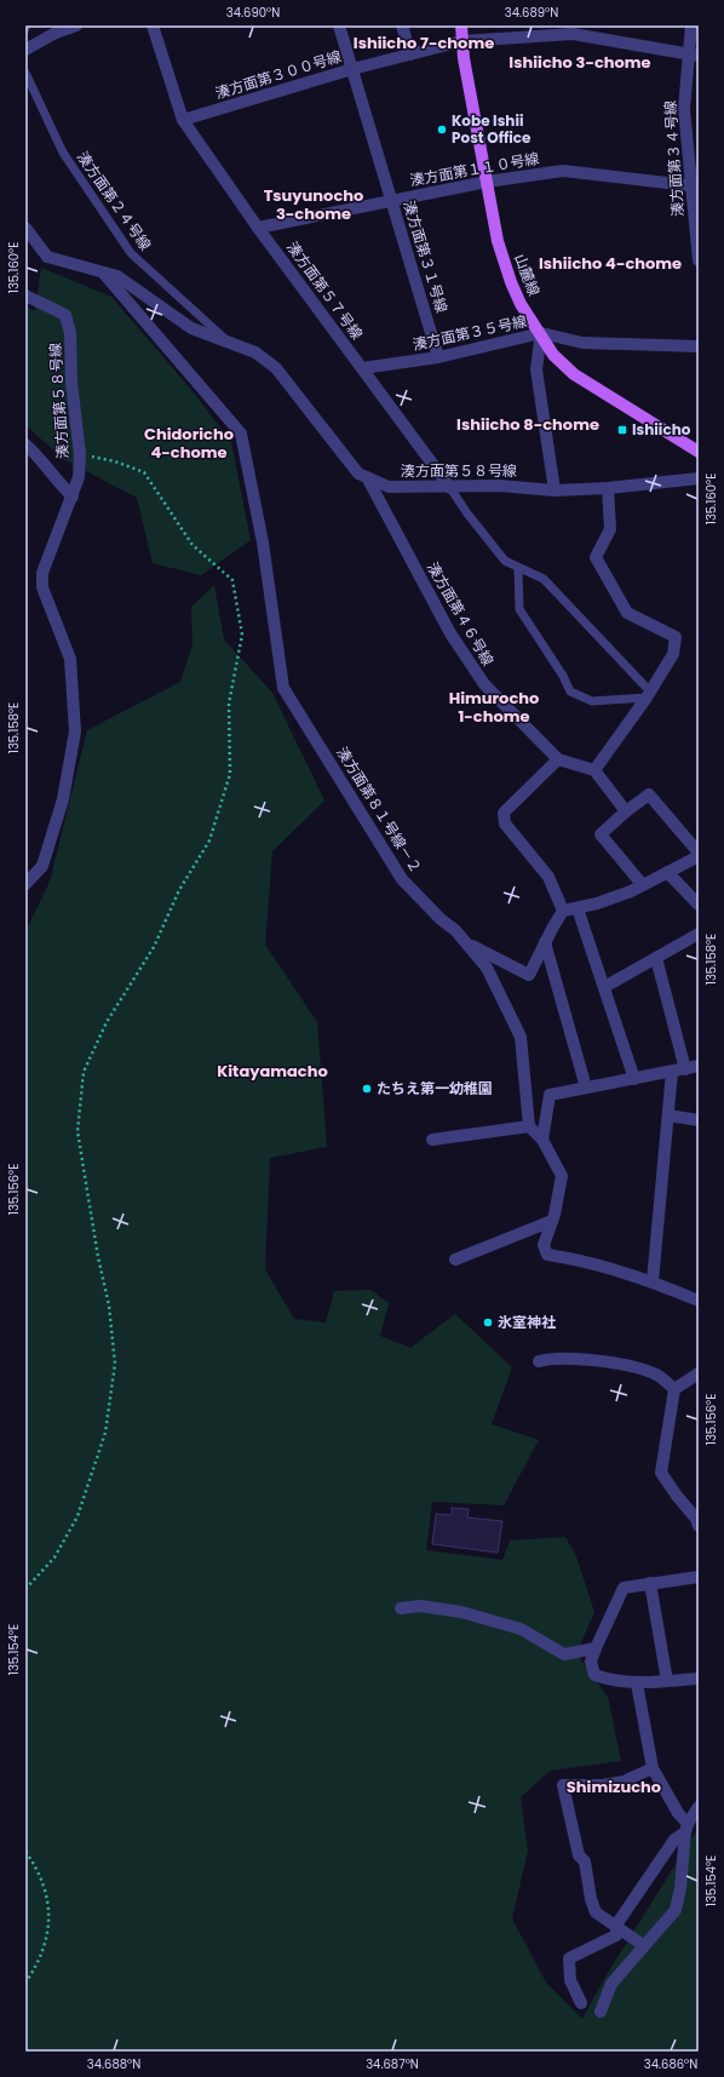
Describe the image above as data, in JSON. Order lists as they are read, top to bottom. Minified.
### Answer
{"streets":{"main road":["山麓線"],"street":["湊方面第３００号線","湊方面第３４号線","湊方面第１１０号線","湊方面第３１号線","湊方面第５７号線","湊方面第３５号線","湊方面第５８号線","湊方面第４６号線","湊方面第８１号線－２"],"lane":["湊方面第２４号線"]},"crossings":[["湊方面第３００号線","湊方面第３４号線"],["湊方面第３００号線","湊方面第３１号線"],["湊方面第３００号線","山麓線"],["湊方面第３００号線","湊方面第５７号線"],["湊方面第３４号線","湊方面第１１０号線"],["湊方面第１１０号線","湊方面第３１号線"],["湊方面第１１０号線","山麓線"],["湊方面第１１０号線","湊方面第５７号線"],["湊方面第２４号線","湊方面第５８号線"],["湊方面第３１号線","湊方面第３５号線"],["山麓線","湊方面第３５号線"],["湊方面第５７号線","湊方面第３５号線"],["湊方面第５７号線","湊方面第５８号線"],["湊方面第５８号線","湊方面第４６号線"],["湊方面第５８号線","湊方面第８１号線－２"]],"districts":["Ishiicho 7-chome","Ishiicho 3-chome","Tsuyunocho 3-chome","Ishiicho 4-chome","Ishiicho 8-chome","Chidoricho 4-chome","Himurocho 1-chome","Kitayamacho","Shimizucho"],"places":{"other":["Kobe Ishii Post Office","たちえ第一幼稚園","氷室神社"],"transit":["Ishiicho"]},"coordinates":["34.690°N","34.689°N","135.160°E","135.158°E","135.156°E","135.154°E","34.688°N","34.687°N","34.686°N"]}
